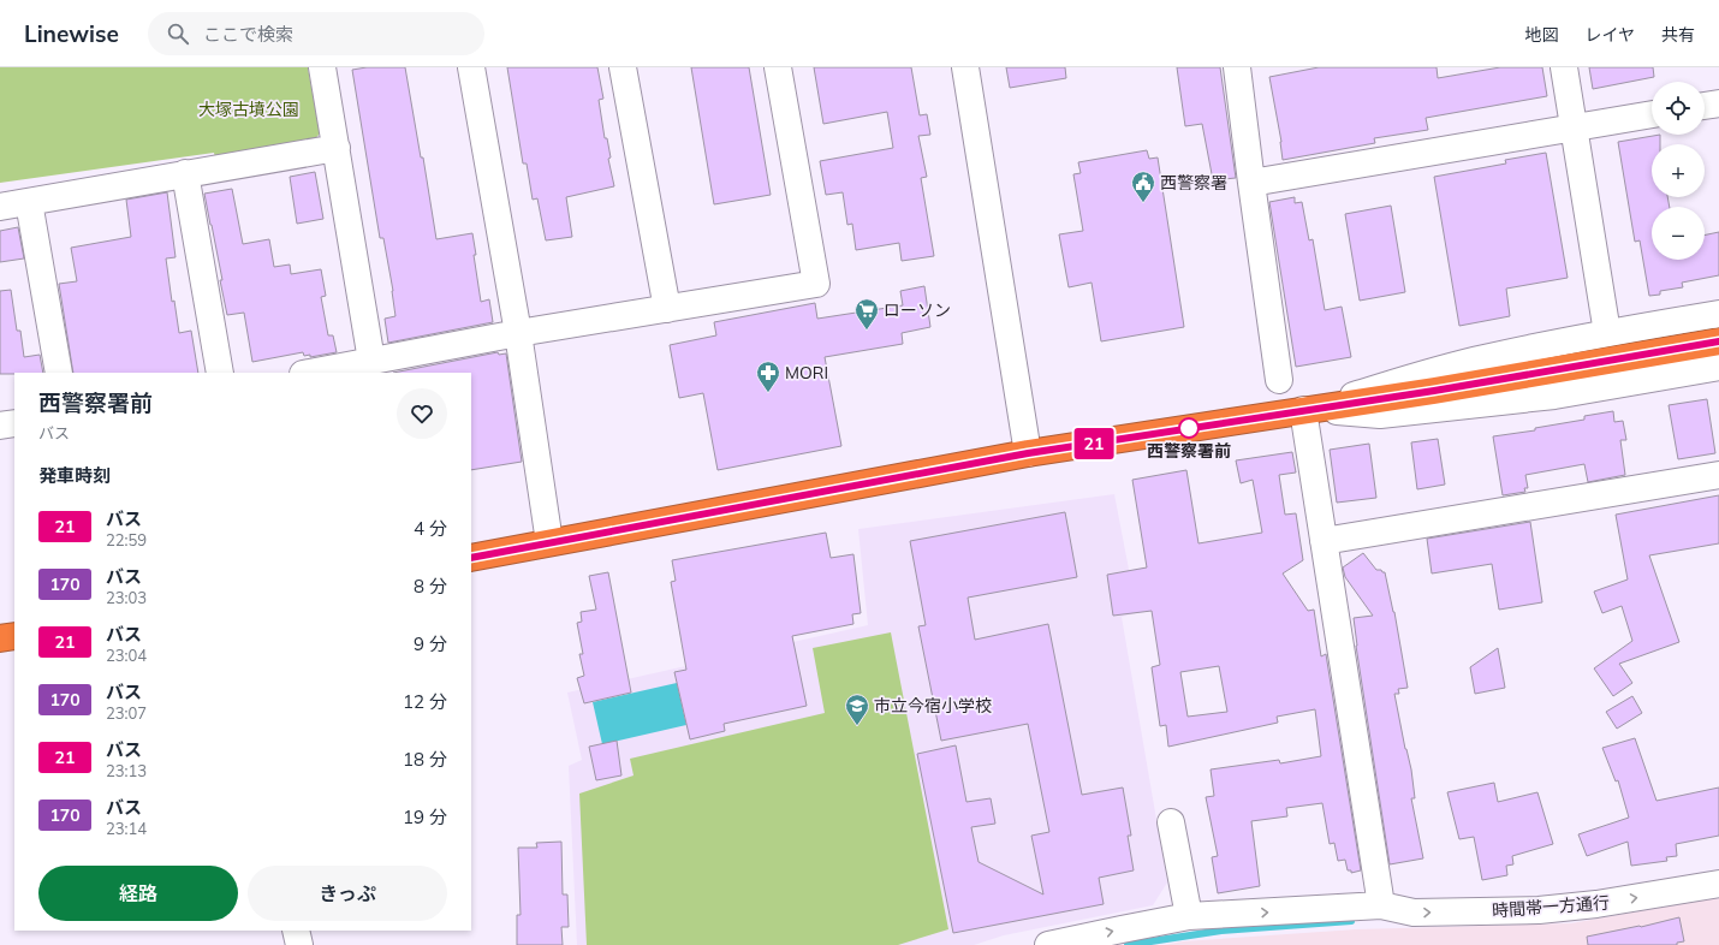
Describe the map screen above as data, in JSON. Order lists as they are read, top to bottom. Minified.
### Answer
{"streets":{"street":["時間帯一方通行"]},"one_way":["時間帯一方通行"],"parks":["大塚古墳公園"],"places":{"public building":["西警察署"],"supermarket":["ローソン"],"pharmacy":["MORI"],"other":["西警察署前"],"school or university":["市立今宿小学校"]},"lines":["bus line 21"],"page":{"header":"Linewise","search":"ここで検索","nav":["地図","レイヤ","共有"],"on_map":"21","map_buttons":["+","−"],"heading":[["西警察署前","バス"],"発車時刻"],"list":[{"mark":"21","name":"バス","note":"22:59","value":"4 分"},{"mark":"170","name":"バス","note":"23:03","value":"8 分"},{"mark":"21","name":"バス","note":"23:04","value":"9 分"},{"mark":"170","name":"バス","note":"23:07","value":"12 分"},{"mark":"21","name":"バス","note":"23:13","value":"18 分"},{"mark":"170","name":"バス","note":"23:14","value":"19 分"}],"buttons":["経路","きっぷ"]}}
